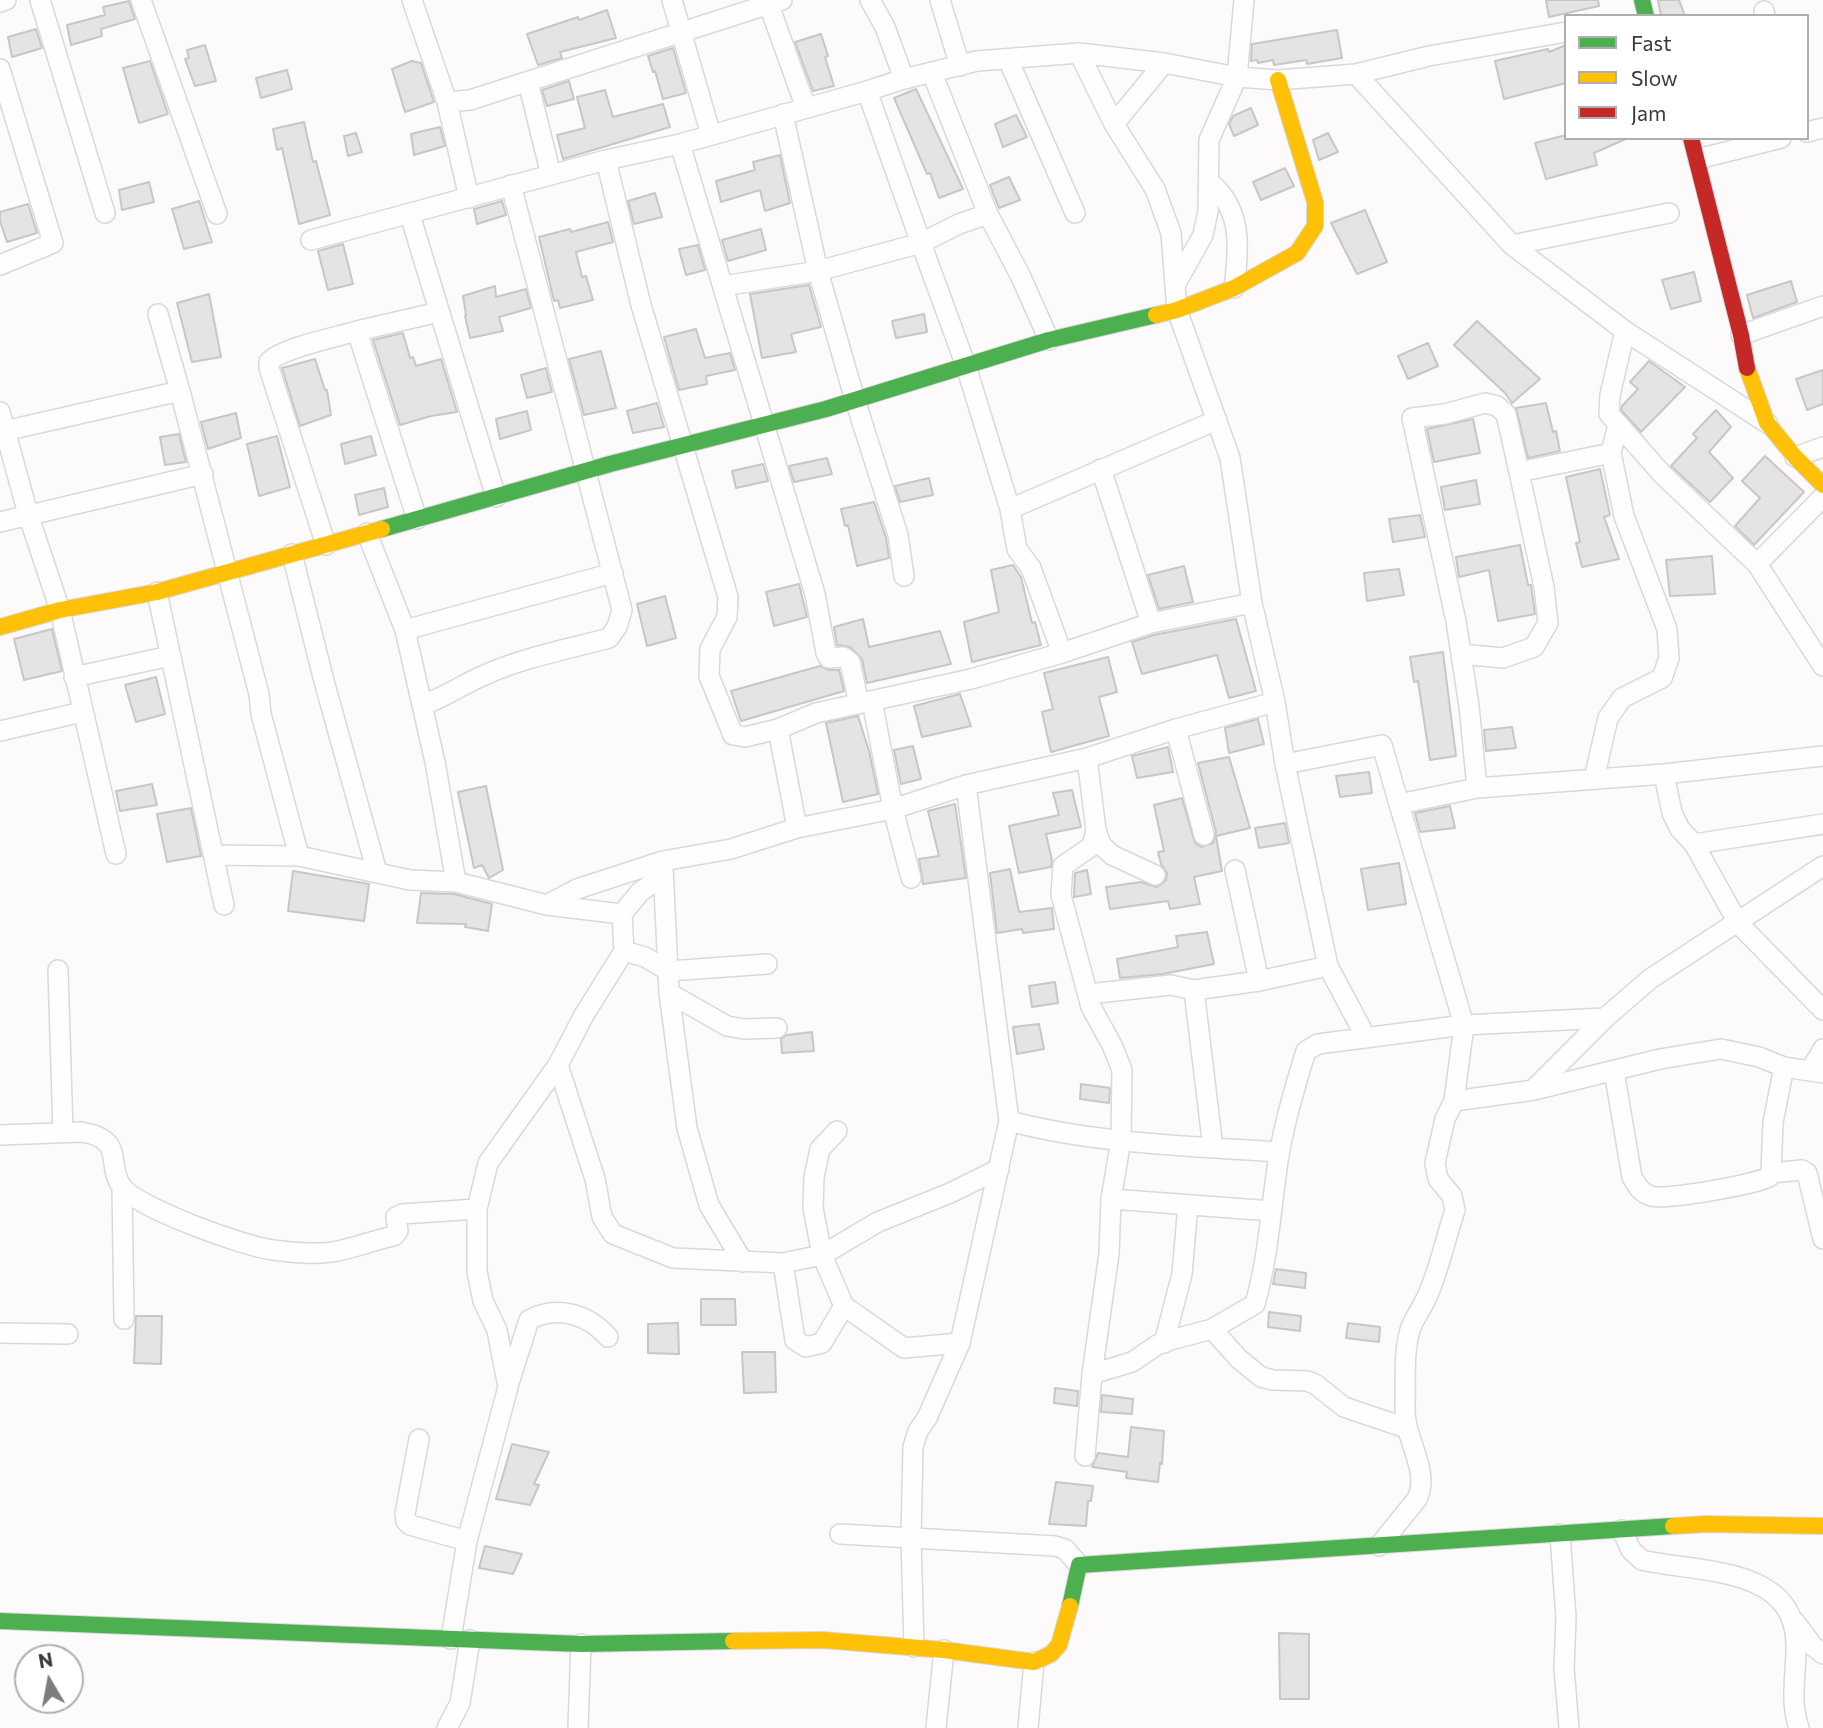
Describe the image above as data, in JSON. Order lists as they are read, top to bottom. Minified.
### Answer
{"legend":["Fast","Slow","Jam"],"north":"top"}
